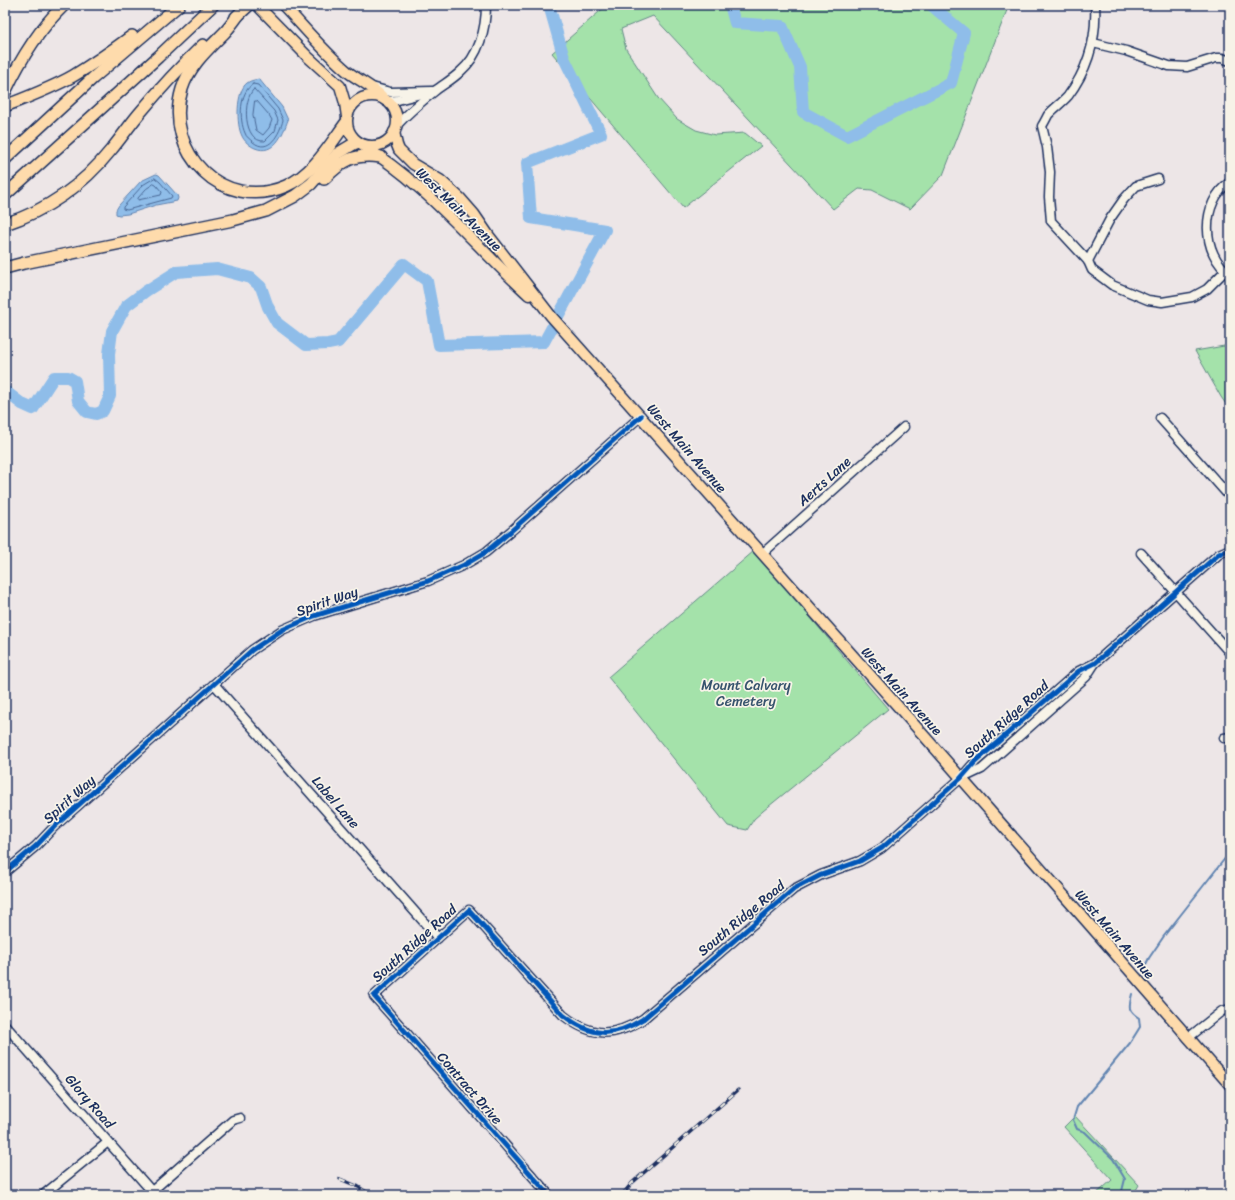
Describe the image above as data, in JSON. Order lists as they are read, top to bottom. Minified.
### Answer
{"streets":{"main road":["West Main Avenue"],"street":["Aerts Lane","Spirit Way","South Ridge Road","Label Lane","Contract Drive","Glory Road"]},"crossings":[["West Main Avenue","Aerts Lane"],["West Main Avenue","Spirit Way"],["West Main Avenue","South Ridge Road"],["Spirit Way","Label Lane"],["South Ridge Road","Label Lane"],["South Ridge Road","Contract Drive"]],"parks":["Mount Calvary Cemetery"]}
